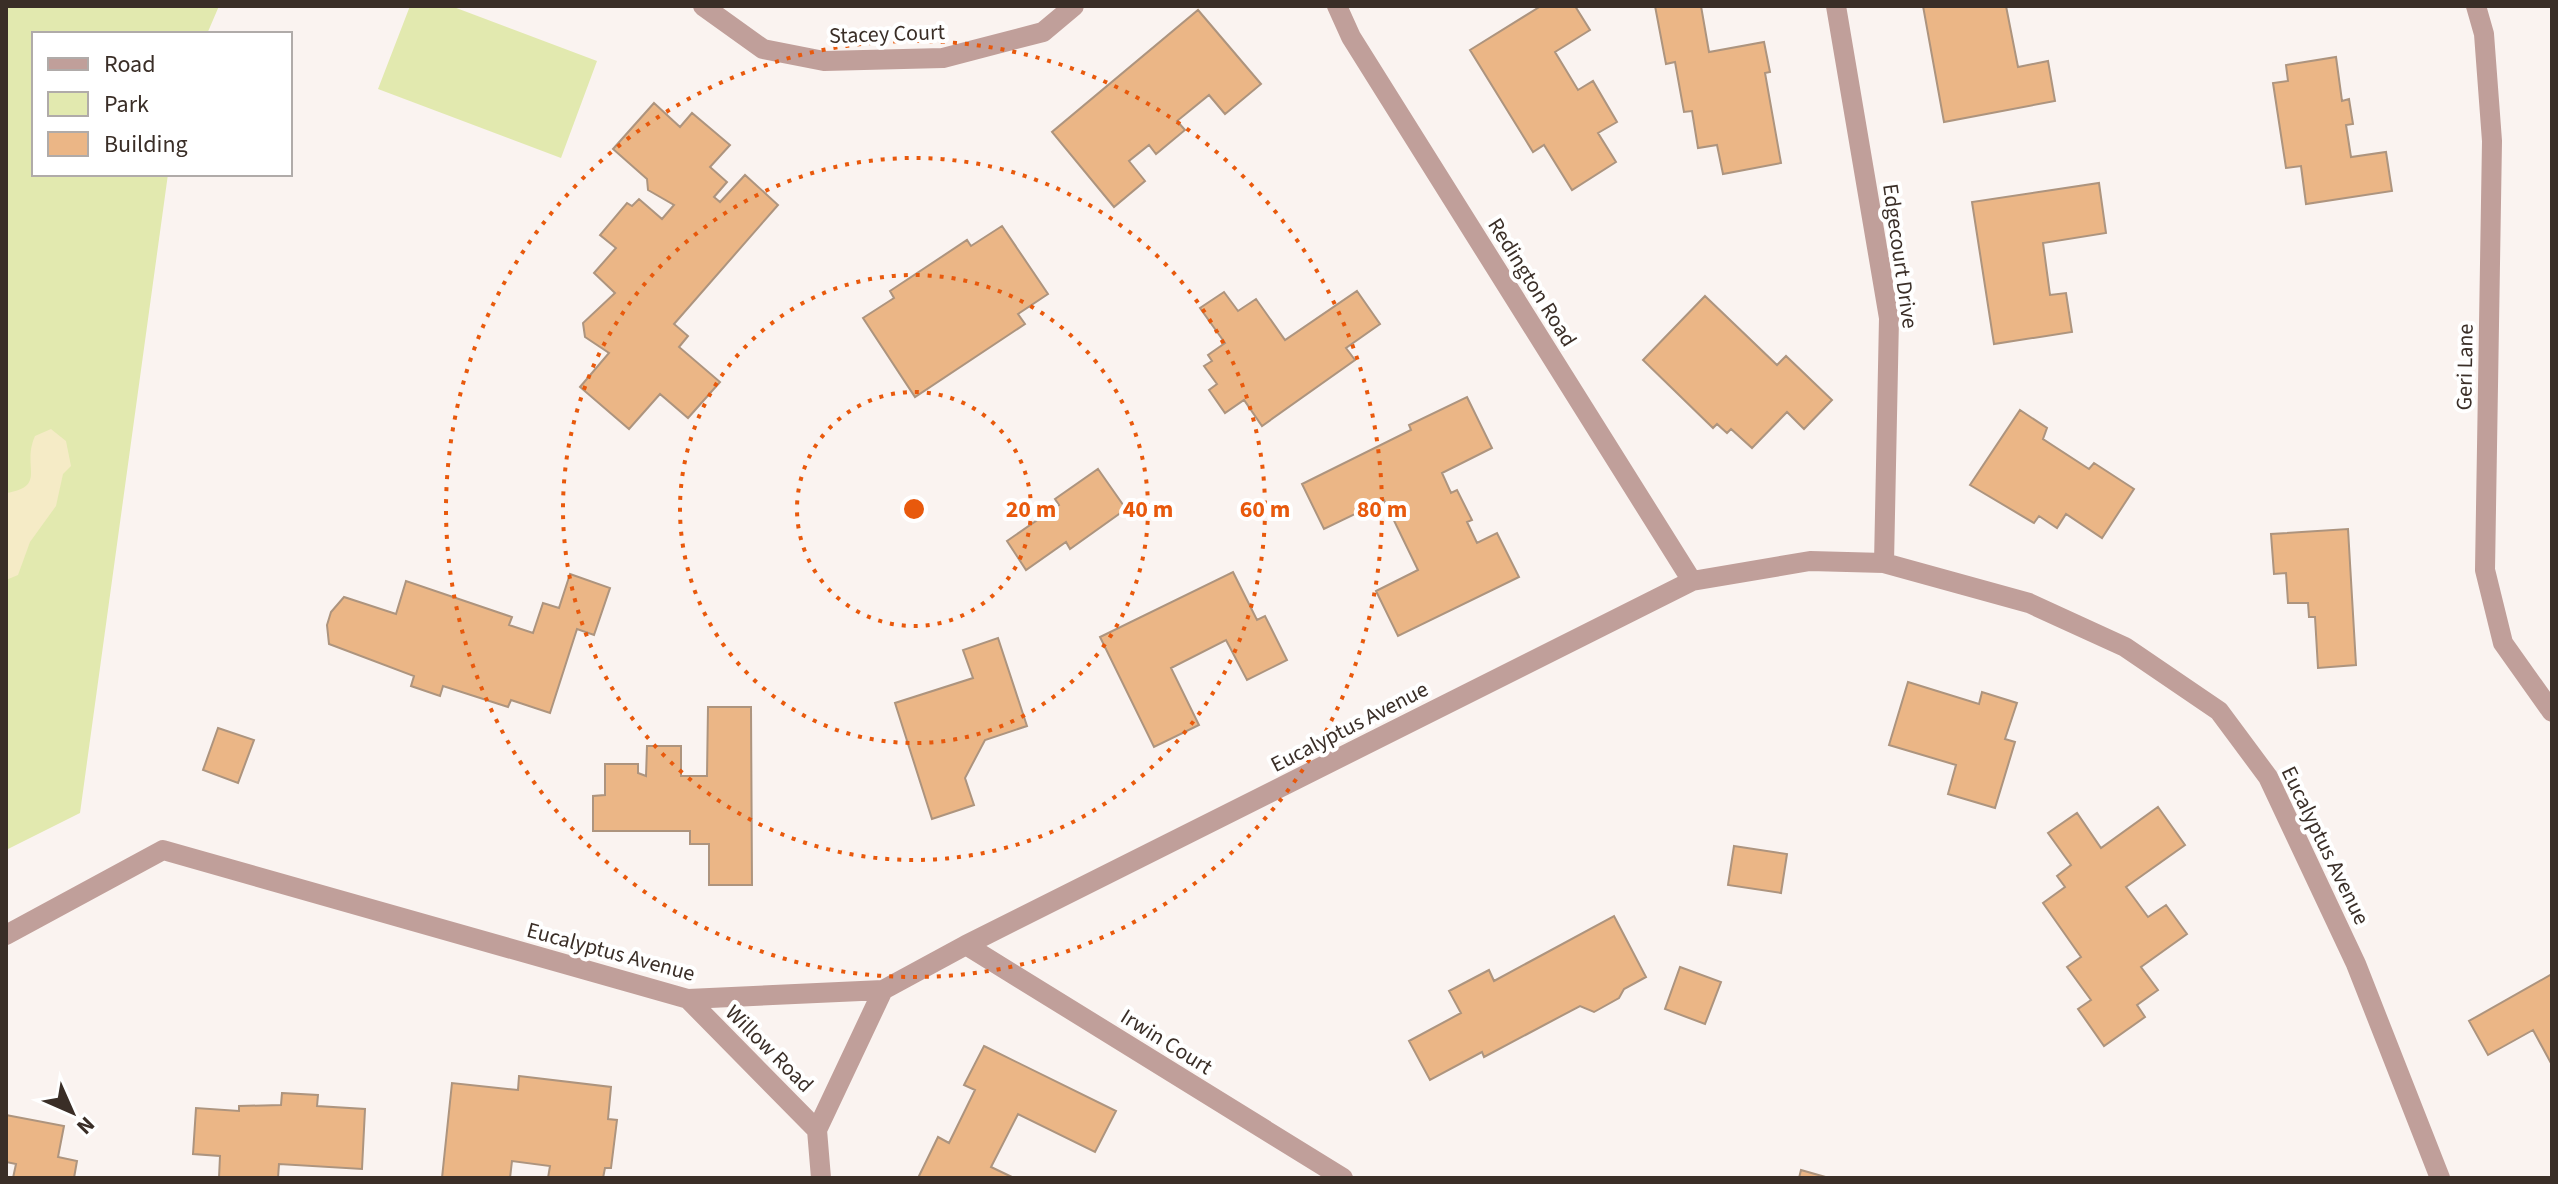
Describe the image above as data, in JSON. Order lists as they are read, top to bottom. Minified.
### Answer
{"streets":{"street":["Stacey Court","Edgecourt Drive","Redington Road","Geri Lane","Eucalyptus Avenue","Irwin Court","Willow Road"]},"crossings":[["Edgecourt Drive","Eucalyptus Avenue"],["Redington Road","Eucalyptus Avenue"],["Eucalyptus Avenue","Irwin Court"],["Eucalyptus Avenue","Willow Road"]],"legend":["Road","Park","Building"],"north":"bottom right","rings":["20 m","40 m","60 m","80 m"]}
